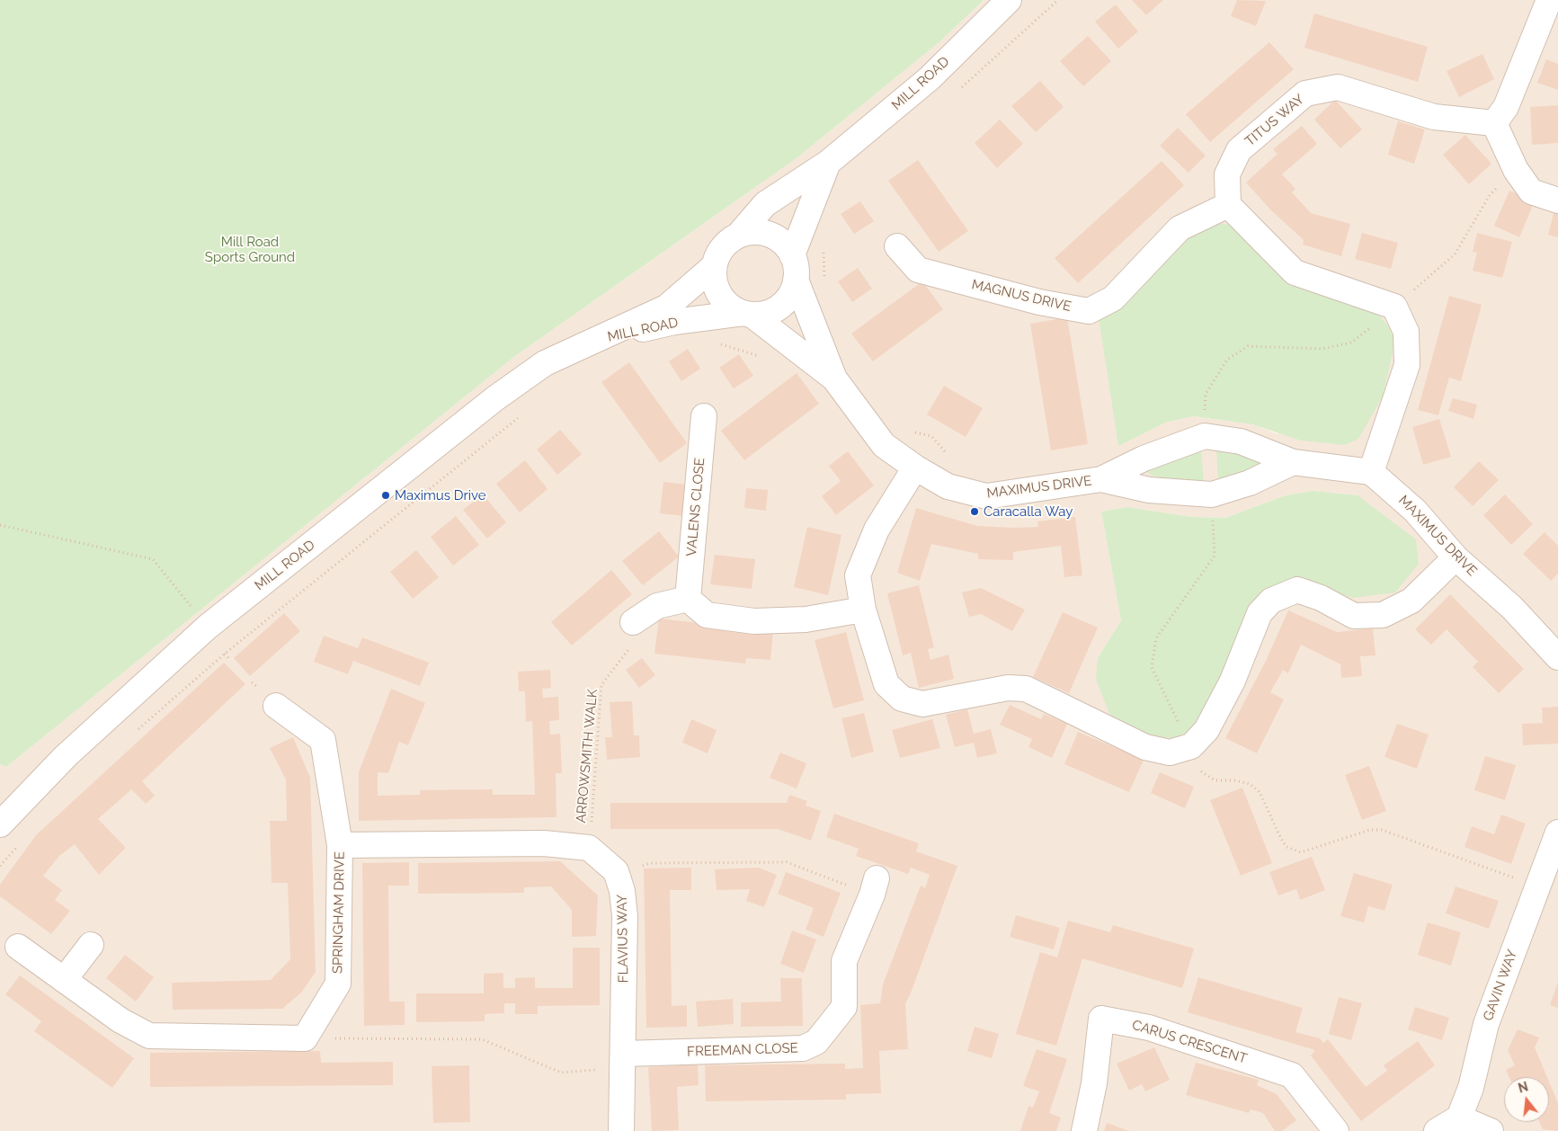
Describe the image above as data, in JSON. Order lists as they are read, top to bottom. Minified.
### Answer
{"streets":{"street":["MILL ROAD","TITUS WAY","MAGNUS DRIVE","MAXIMUS DRIVE","VALENS CLOSE","SPRINGHAM DRIVE","FLAVIUS WAY","GAVIN WAY","CARUS CRESCENT","FREEMAN CLOSE"],"path":["ARROWSMITH WALK"]},"crossings":[["MILL ROAD","MAXIMUS DRIVE"],["TITUS WAY","MAGNUS DRIVE"],["ARROWSMITH WALK","FLAVIUS WAY"],["FLAVIUS WAY","FREEMAN CLOSE"]],"parks":["Mill Road Sports Ground"],"places":["Maximus Drive","Caracalla Way"],"north":"top"}
